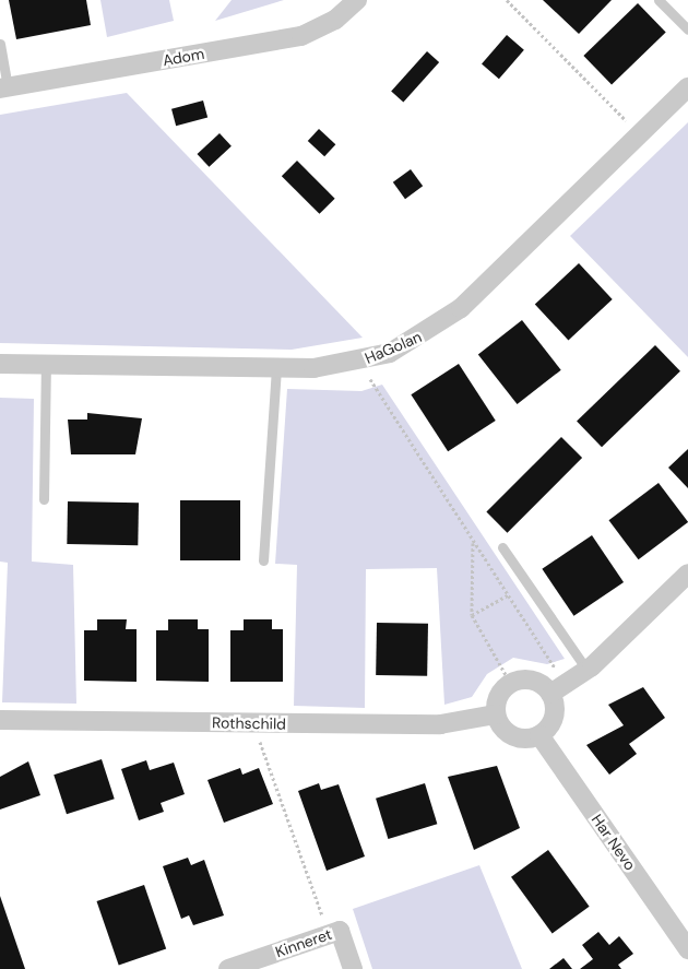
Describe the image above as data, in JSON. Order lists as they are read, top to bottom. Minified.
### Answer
{"streets":{"street":["Adom","HaGolan","Rothschild","Har Nevo","Kinneret"]},"crossings":[["Rothschild","Har Nevo"]]}
